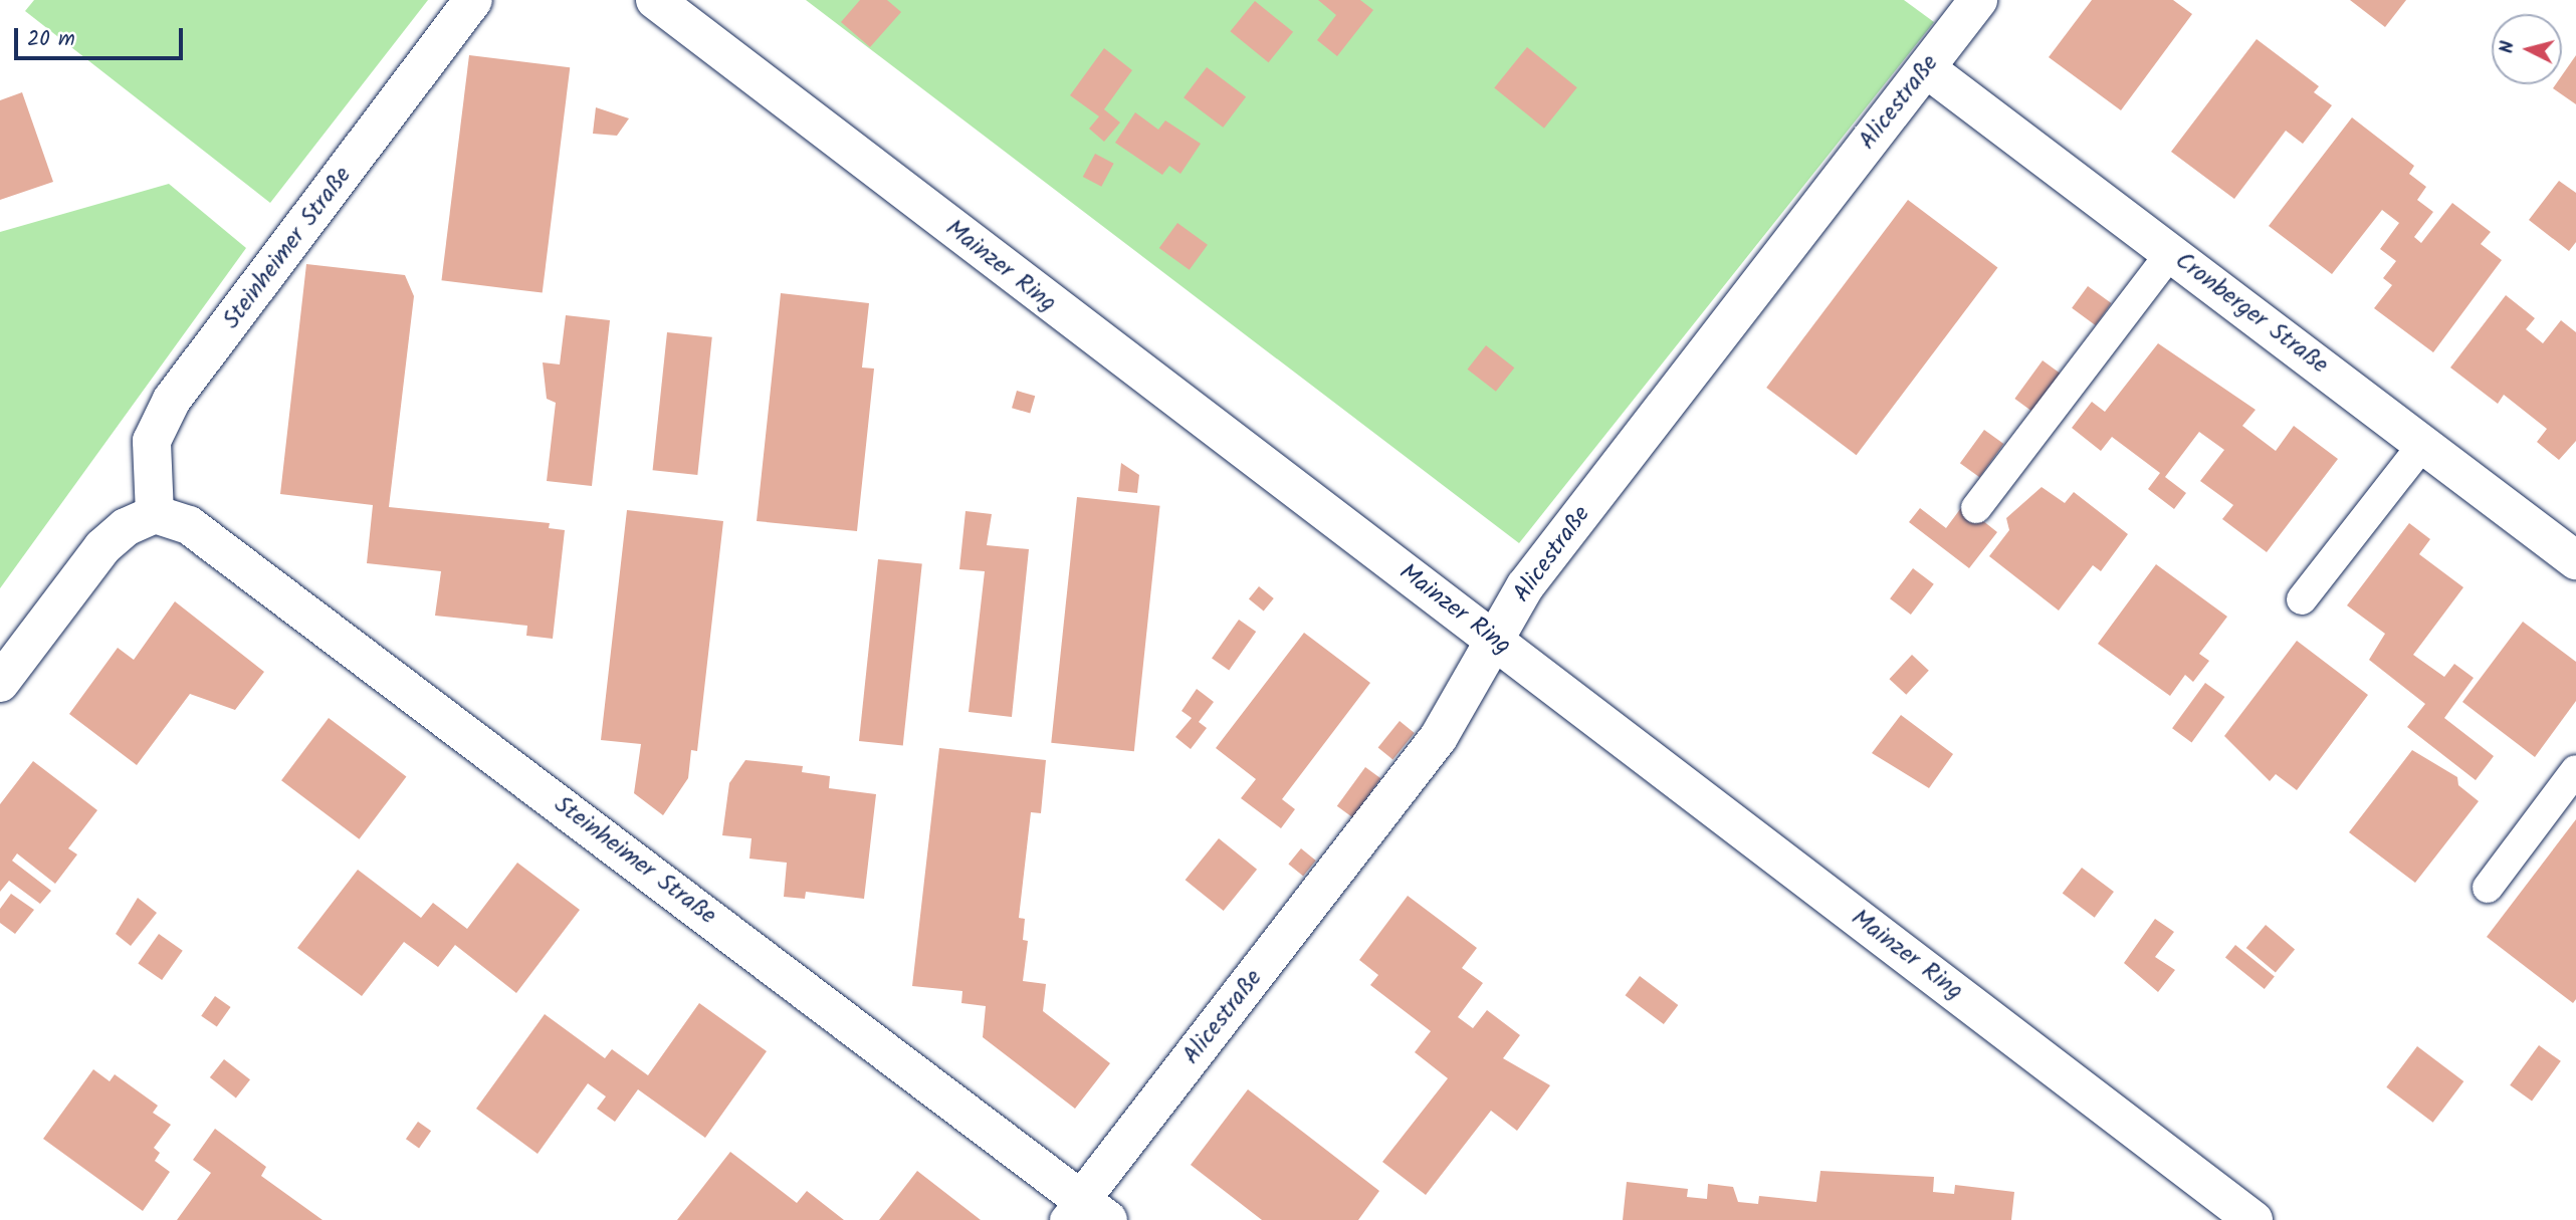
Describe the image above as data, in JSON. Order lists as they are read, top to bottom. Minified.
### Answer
{"streets":{"street":["Alicestraße","Steinheimer Straße","Mainzer Ring","Cronberger Straße"]},"crossings":[["Alicestraße","Steinheimer Straße"],["Alicestraße","Mainzer Ring"],["Alicestraße","Cronberger Straße"]],"scale_bar":"20 m","north":"left"}
